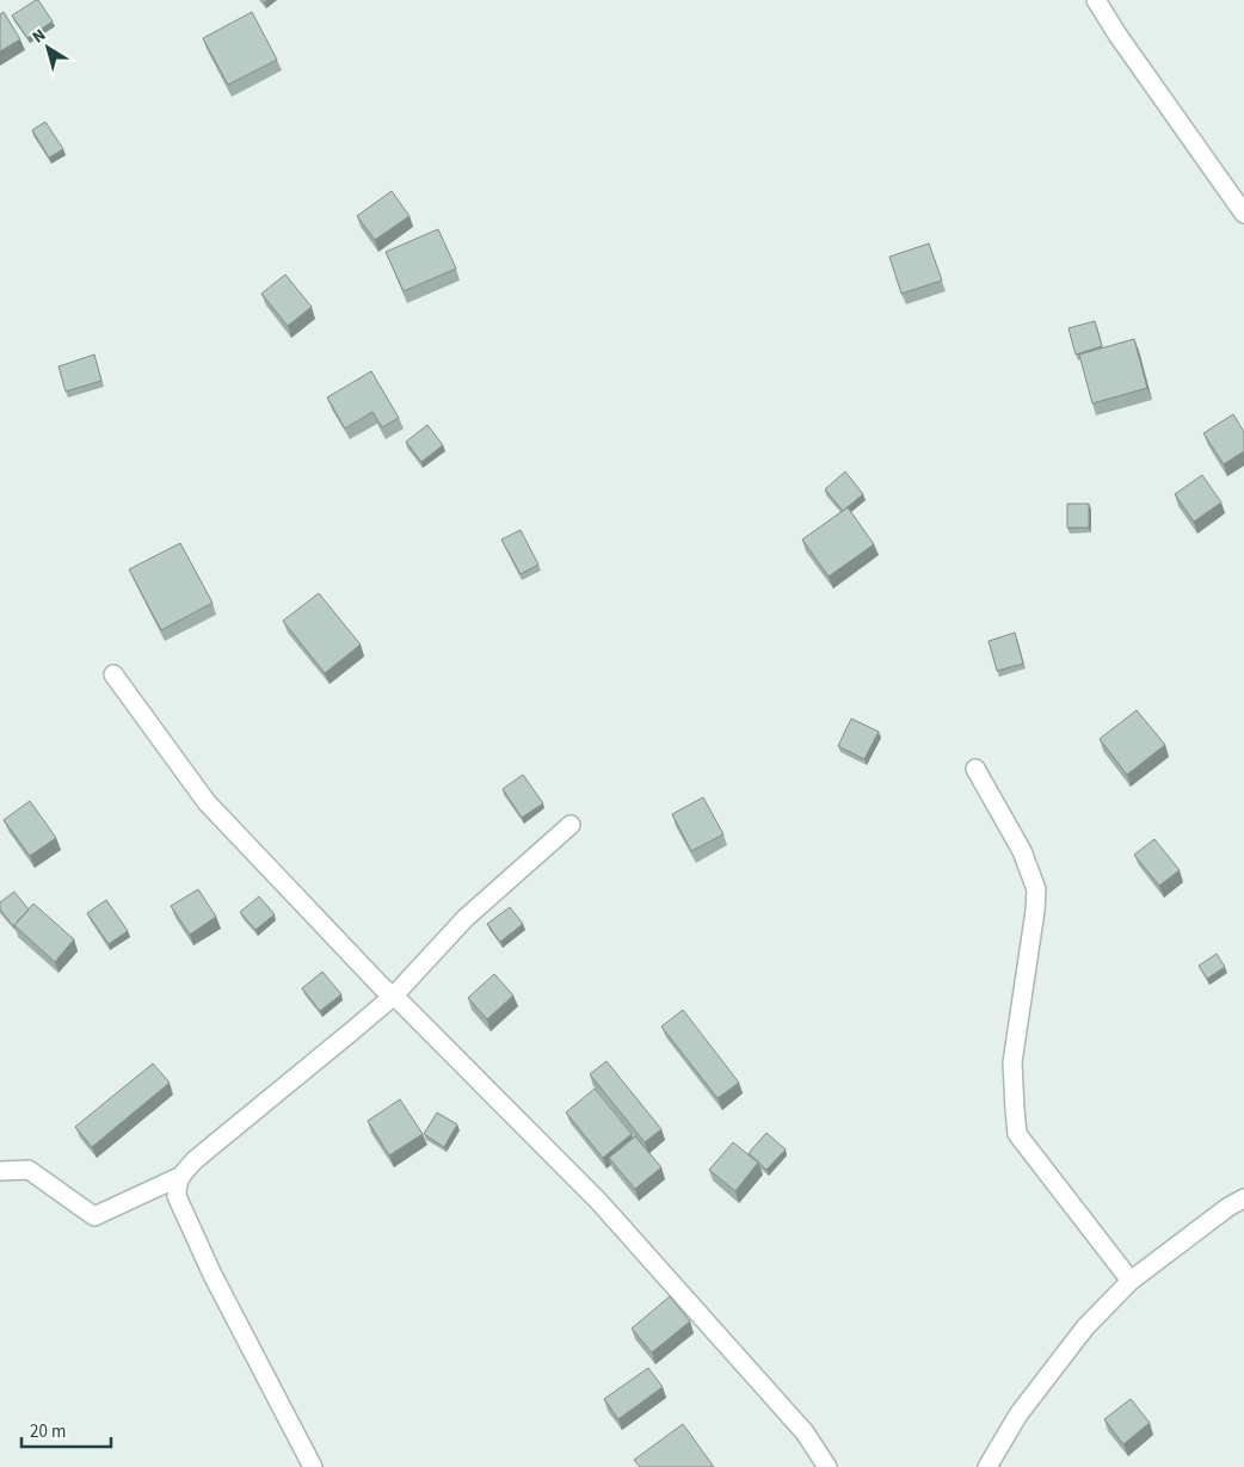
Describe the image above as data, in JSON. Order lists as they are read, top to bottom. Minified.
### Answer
{"scale_bar":"20 m","north":"top left"}
